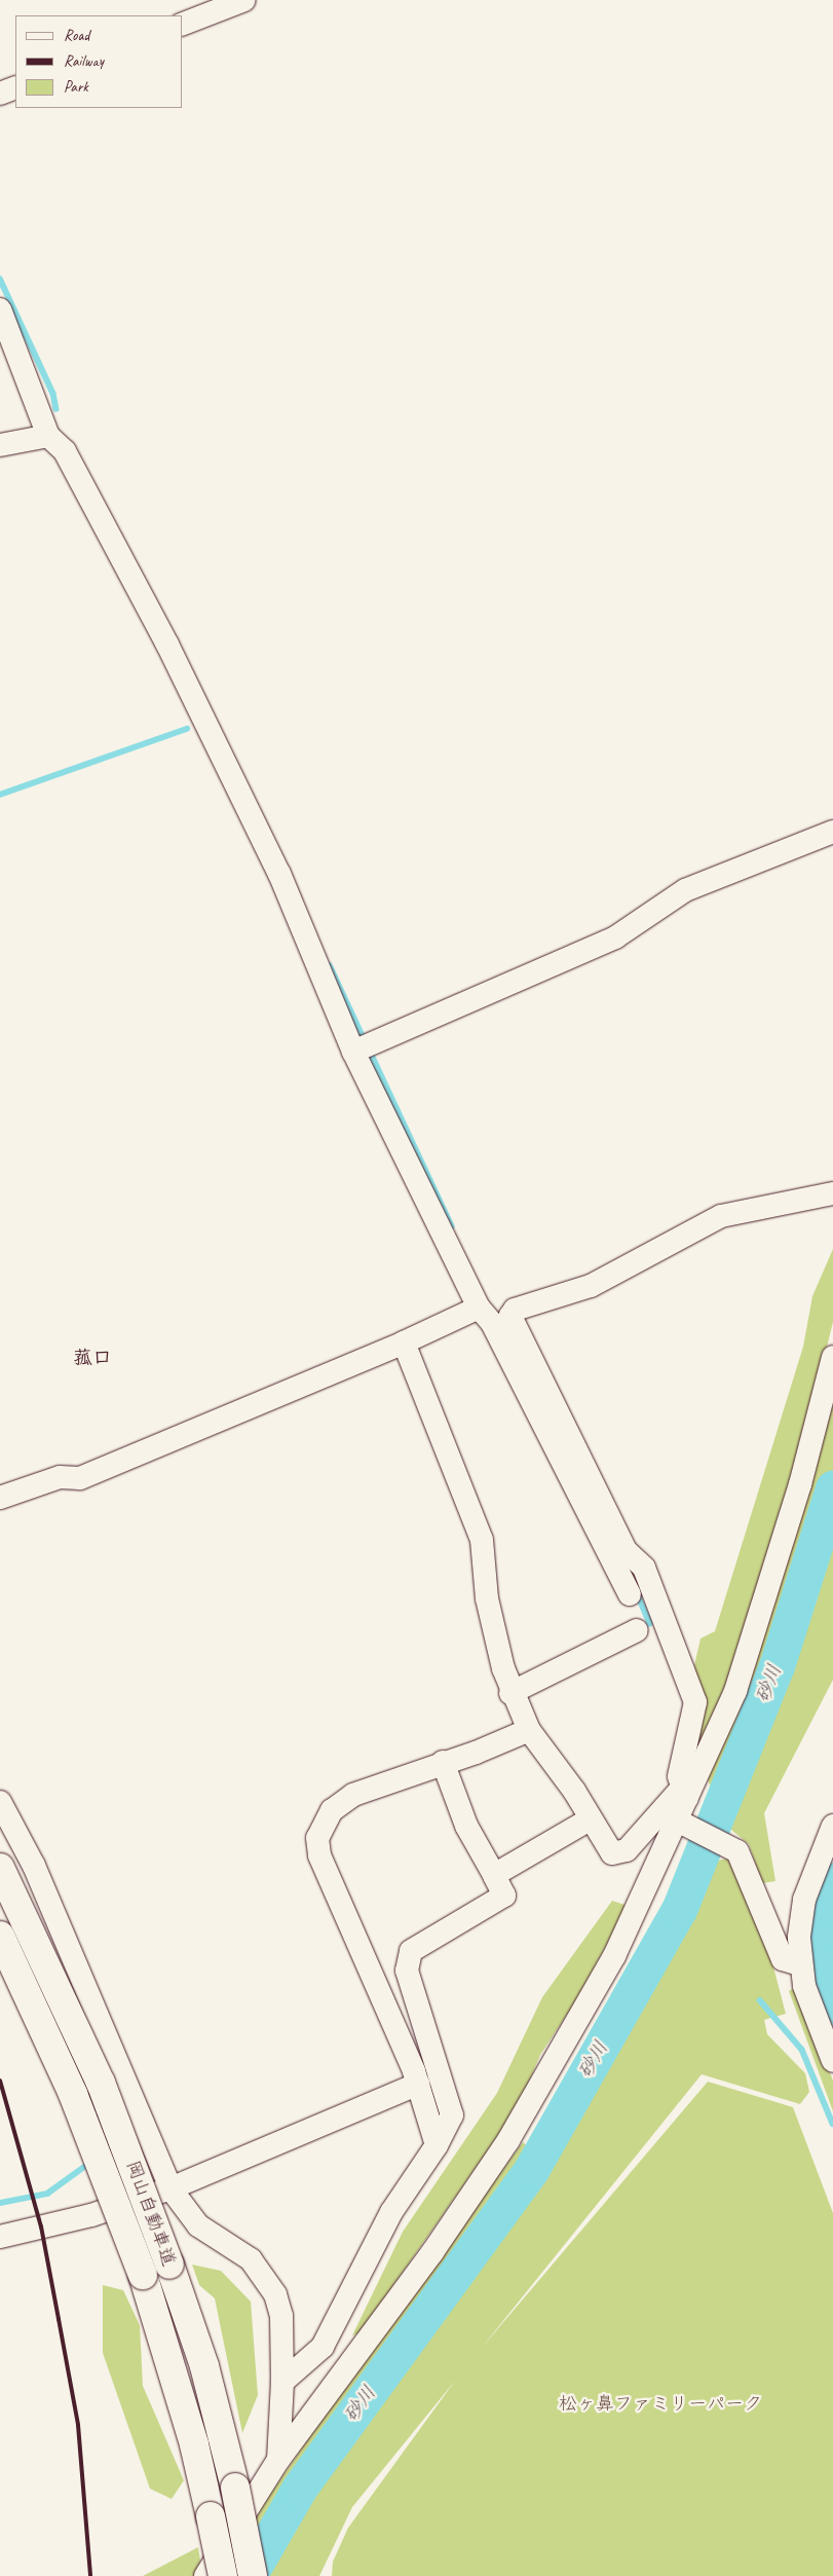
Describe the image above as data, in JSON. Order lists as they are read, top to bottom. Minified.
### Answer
{"streets":{"highway":["岡山自動車道"]},"districts":["菰口"],"water":["砂川"],"parks":["松ヶ鼻ファミリーパーク"],"legend":["Road","Railway","Park"]}
